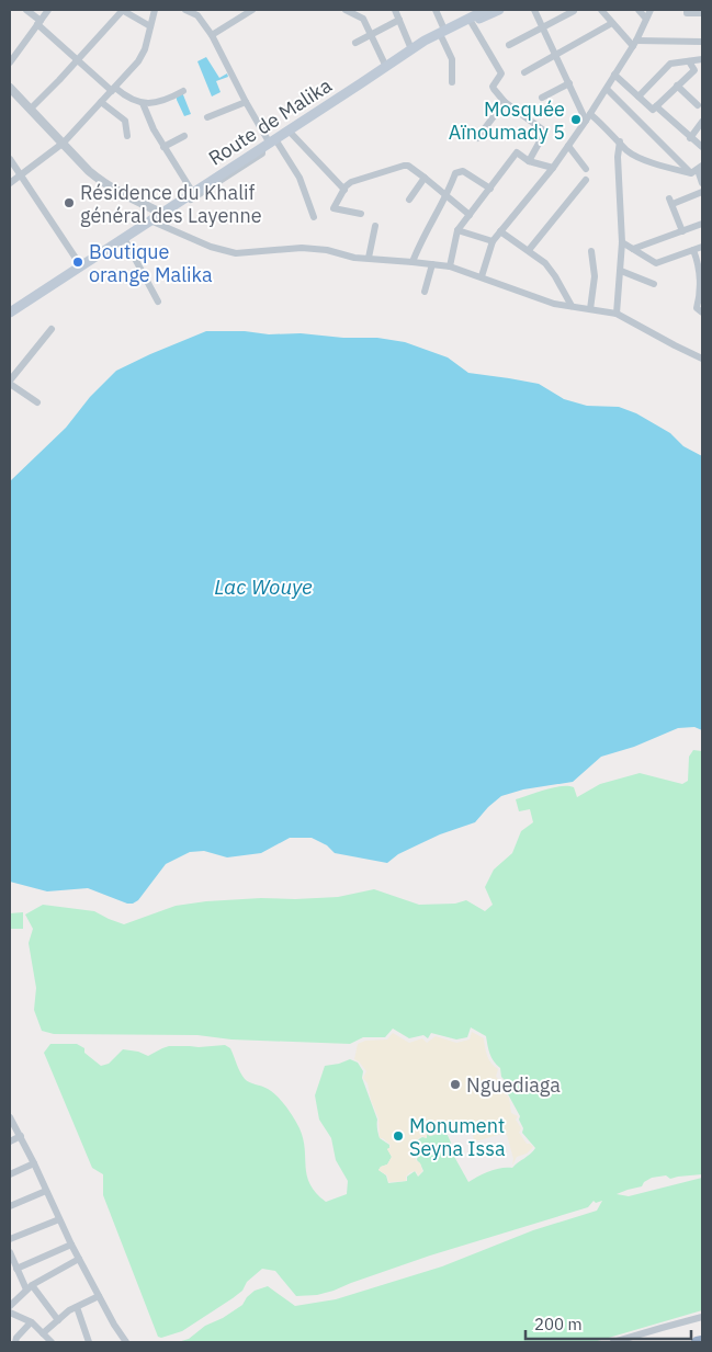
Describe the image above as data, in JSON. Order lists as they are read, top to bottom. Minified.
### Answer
{"streets":{"main road":["Route de Malika"]},"water":["Lac Wouye"],"places":["Mosquée Aïnoumady 5","Résidence du Khalif général des Layenne","Boutique orange Malika","Nguediaga","Monument Seyna Issa"],"scale_bar":"200 m"}
